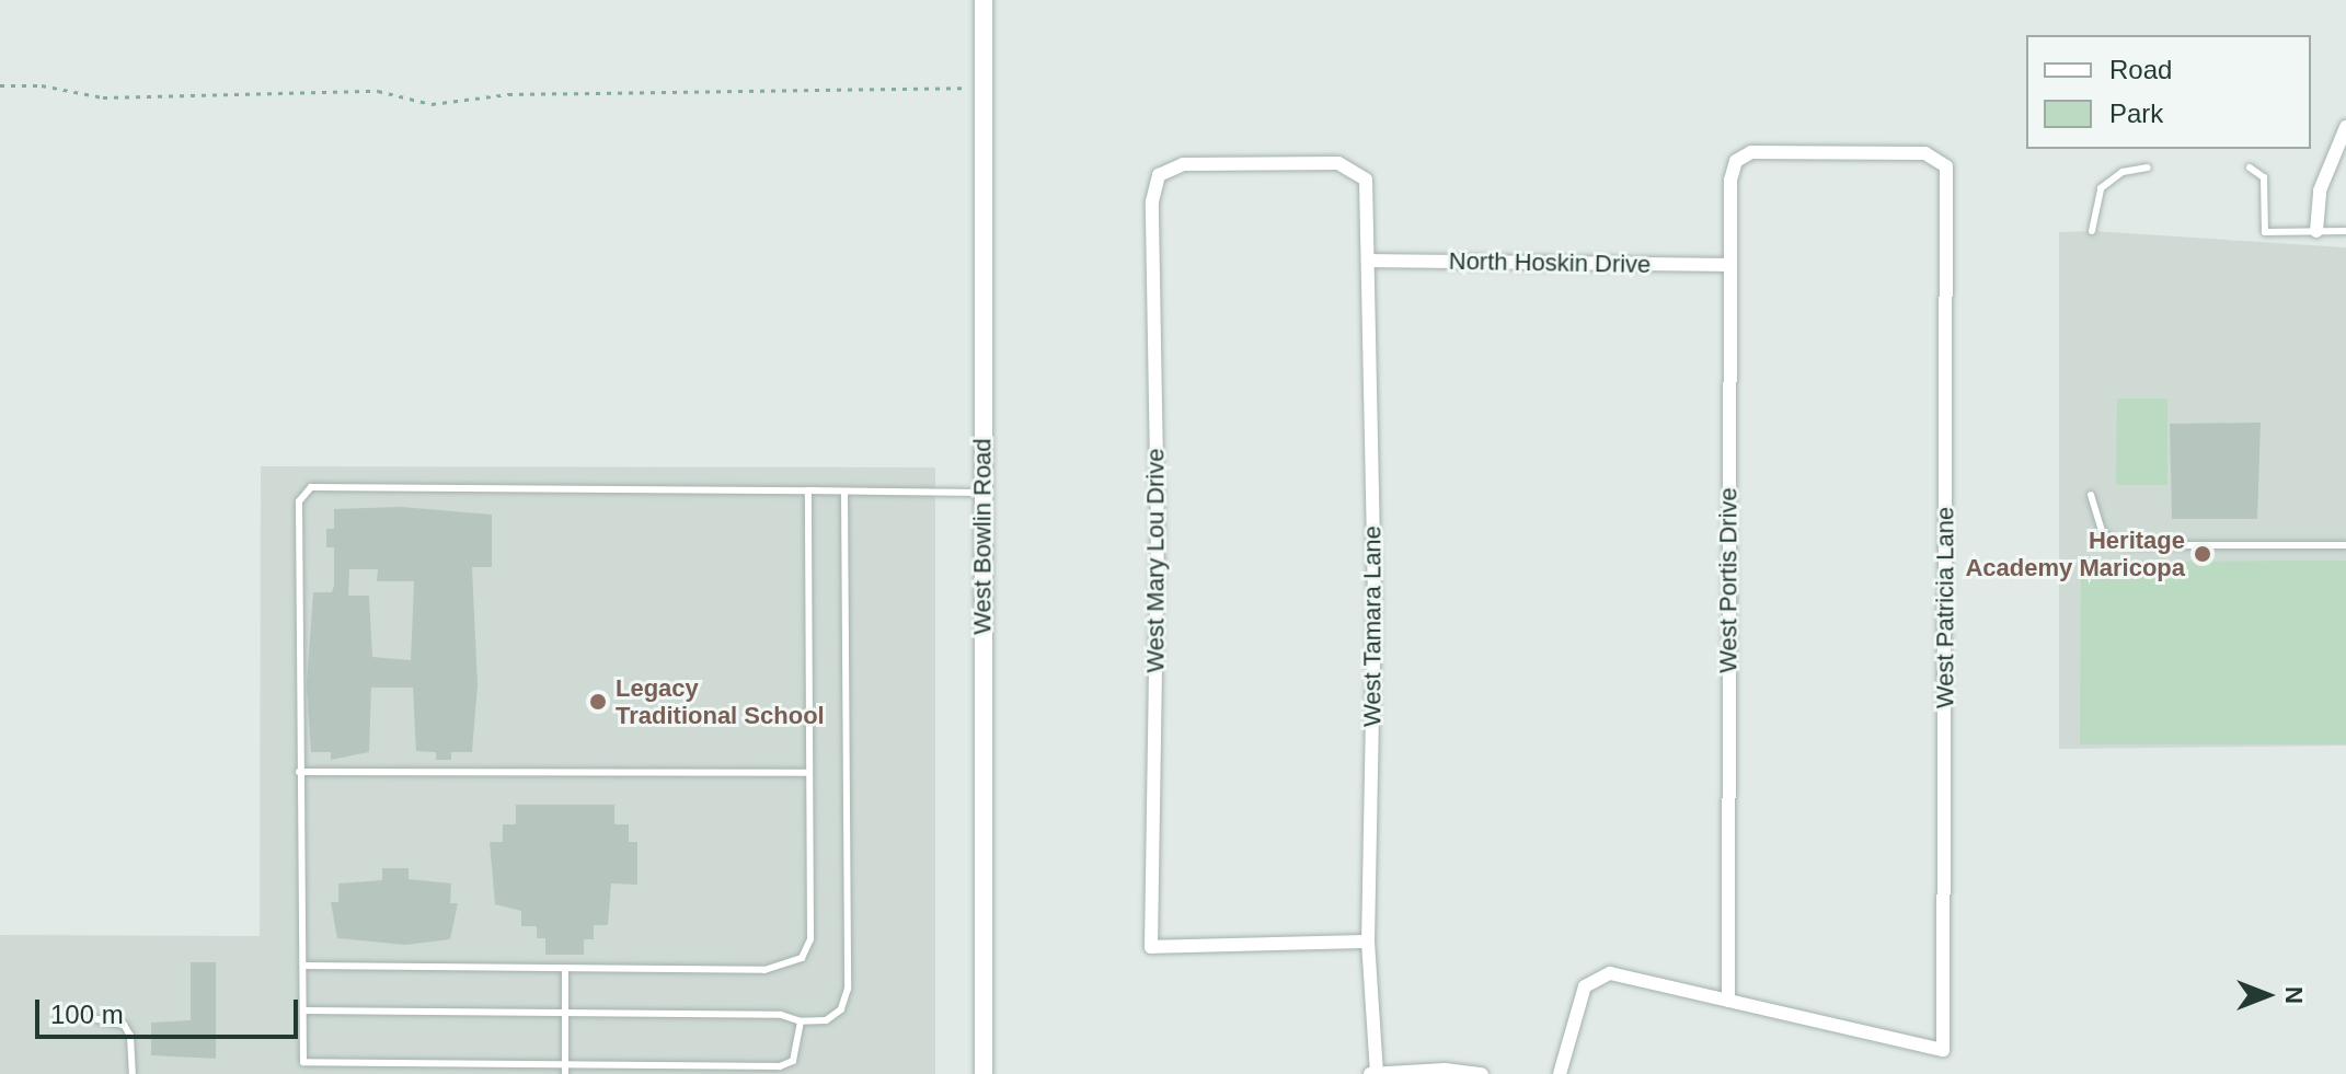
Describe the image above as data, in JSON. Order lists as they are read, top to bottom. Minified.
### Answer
{"streets":{"street":["North Hoskin Drive","West Bowlin Road","West Mary Lou Drive","West Portis Drive","West Patricia Lane","West Tamara Lane"]},"crossings":[["North Hoskin Drive","West Portis Drive"],["North Hoskin Drive","West Tamara Lane"],["West Mary Lou Drive","West Tamara Lane"],["West Portis Drive","West Patricia Lane"]],"places":["Heritage Academy Maricopa","Legacy Traditional School"],"legend":["Road","Park"],"scale_bar":"100 m","north":"right"}
